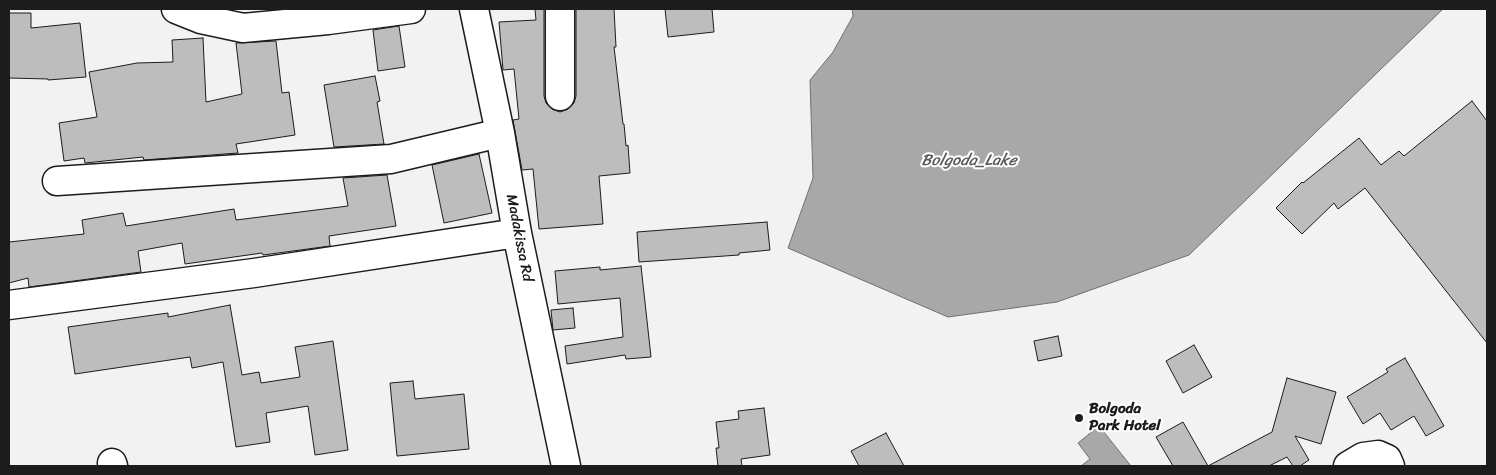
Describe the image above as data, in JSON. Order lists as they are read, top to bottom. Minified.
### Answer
{"streets":{"street":["Madakissa Rd"]},"water":["Bolgoda_Lake"],"places":["Bolgoda Park Hotel"]}
